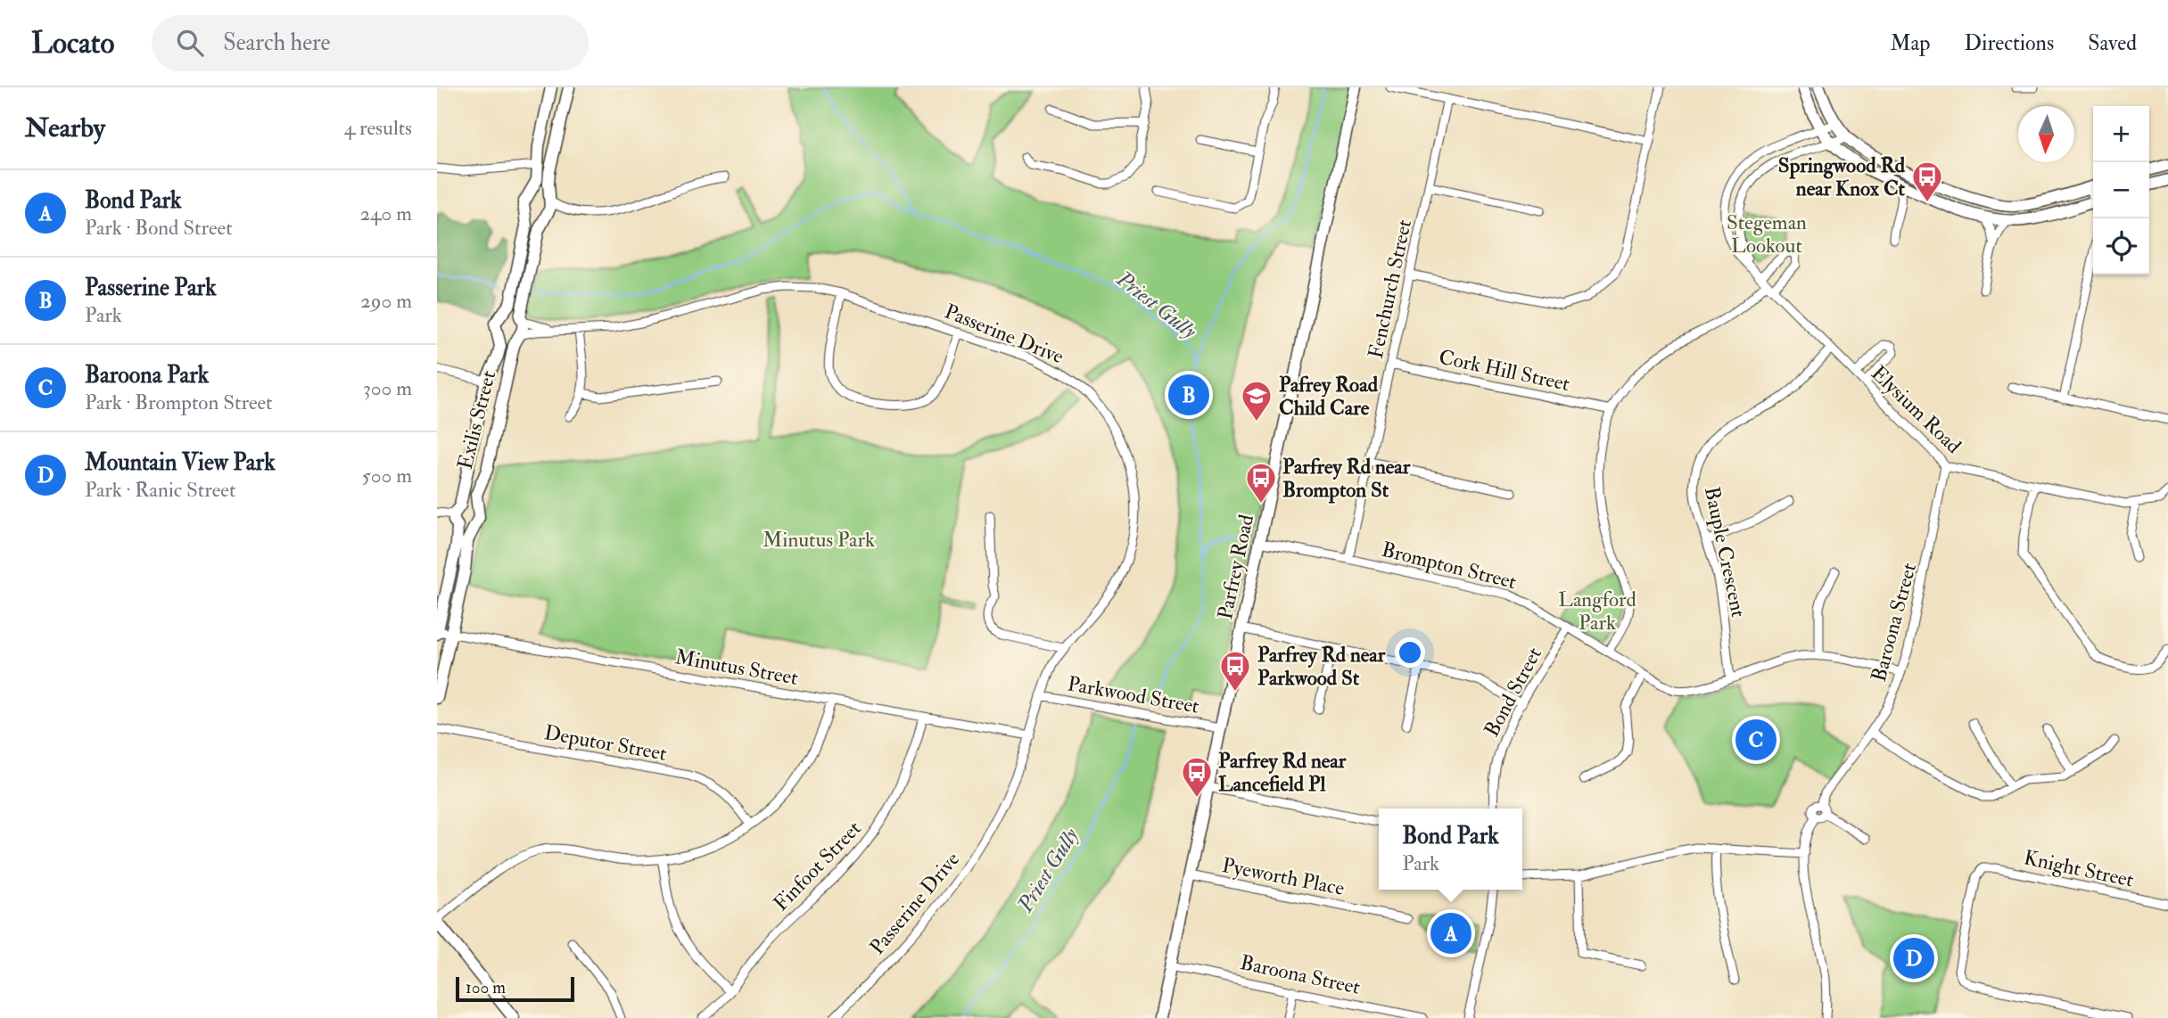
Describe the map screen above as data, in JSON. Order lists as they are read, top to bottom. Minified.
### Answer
{"streets":{"main road":["Exilis Street","Parfrey Road"],"street":["Fenchurch Street","Passerine Drive","Cork Hill Street","Elysium Road","Bauple Crescent","Brompton Street","Baroona Street","Minutus Street","Bond Street","Parkwood Street","Deputor Street","Finfoot Street","Knight Street","Pyeworth Place"]},"crossings":[["Fenchurch Street","Cork Hill Street"],["Fenchurch Street","Brompton Street"],["Passerine Drive","Exilis Street"],["Passerine Drive","Minutus Street"],["Passerine Drive","Parkwood Street"],["Elysium Road","Bauple Crescent"],["Elysium Road","Baroona Street"],["Exilis Street","Minutus Street"],["Bauple Crescent","Brompton Street"],["Brompton Street","Parfrey Road"],["Brompton Street","Baroona Street"],["Brompton Street","Bond Street"],["Parfrey Road","Baroona Street"],["Parfrey Road","Parkwood Street"],["Parfrey Road","Pyeworth Place"],["Minutus Street","Finfoot Street"]],"water":["Priest Gully"],"parks":["Stegeman Lookout","Minutus Park","Langford Park"],"places":{"bus stop":["Springwood Rd near Knox Ct","Parfrey Rd near Brompton St","Parfrey Rd near Parkwood St","Parfrey Rd near Lancefield Pl"],"school or university":["Pafrey Road Child Care"]},"scale_bar":"100 m","north":"bottom","page":{"header":"Locato","search":"Search here","nav":["Map","Directions","Saved"],"heading":["Nearby","4 results"],"map_buttons":["+","−"],"list":[{"mark":"A","name":"Bond Park","note":"Park · Bond Street","value":"240 m"},{"mark":"B","name":"Passerine Park","note":"Park","value":"290 m"},{"mark":"C","name":"Baroona Park","note":"Park · Brompton Street","value":"300 m"},{"mark":"D","name":"Mountain View Park","note":"Park · Ranic Street","value":"500 m"}],"pins":["B","C","A","D"],"popup":["Bond Park","Park"],"scale":"100 m"}}
